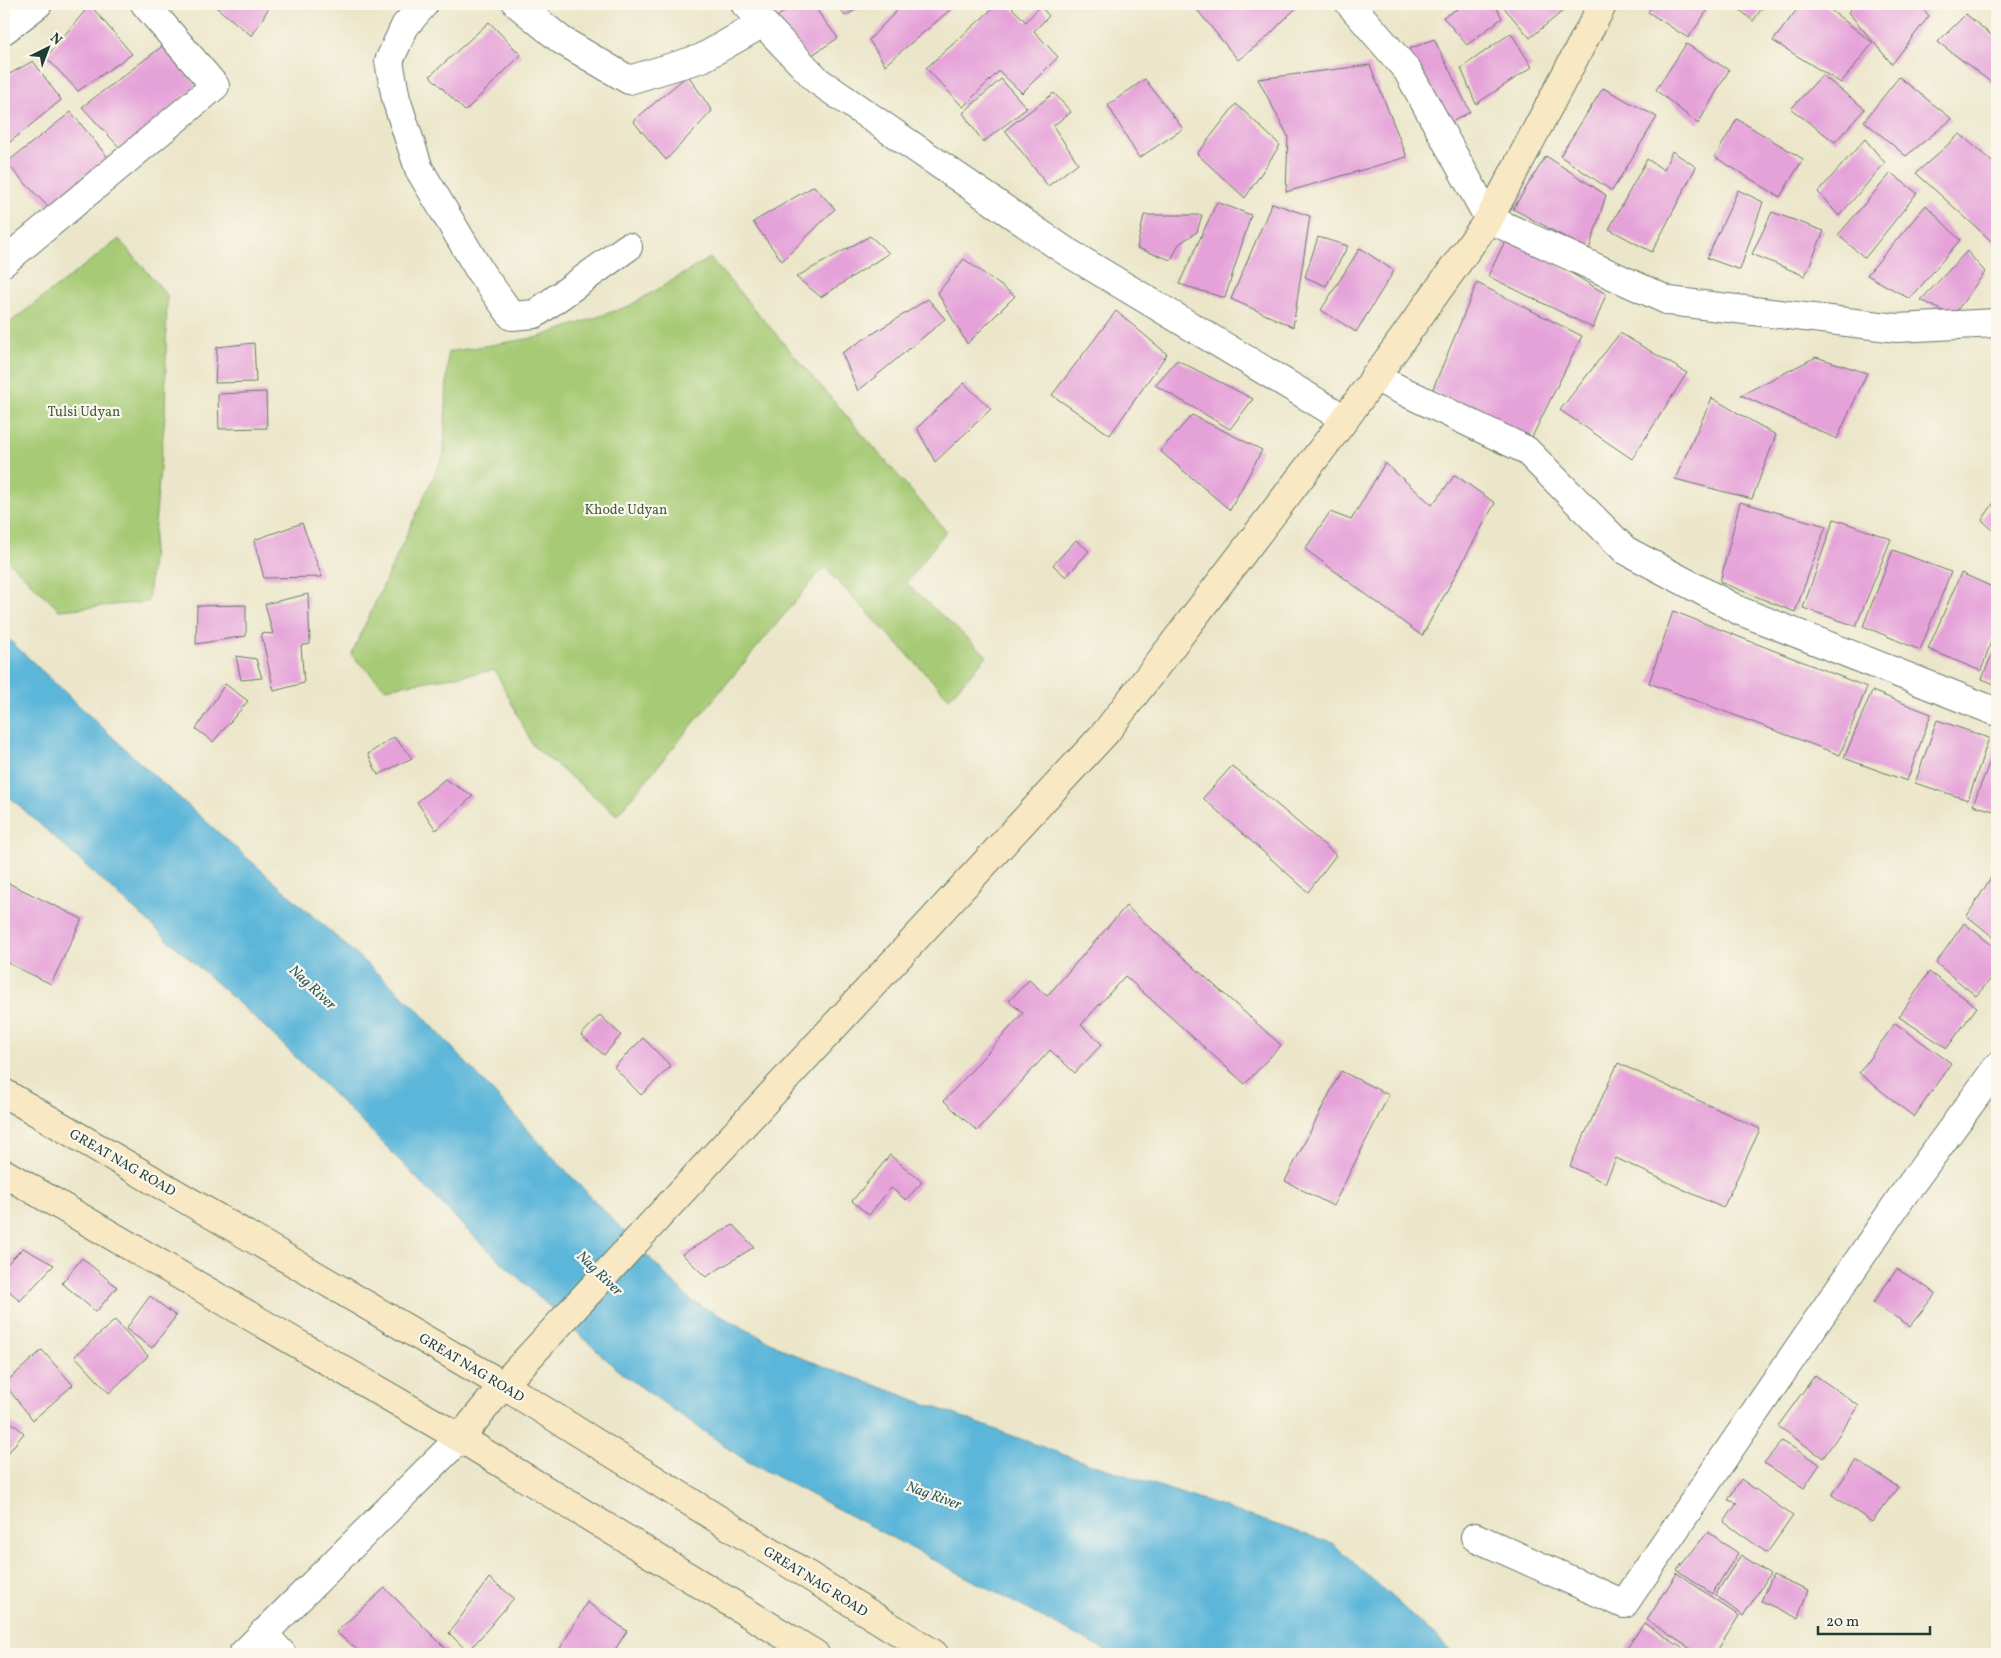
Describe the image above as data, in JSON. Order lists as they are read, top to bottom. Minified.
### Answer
{"streets":{"main road":["GREAT NAG ROAD"]},"water":["Nag River"],"parks":["Tulsi Udyan","Khode Udyan"],"scale_bar":"20 m","north":"top right"}
